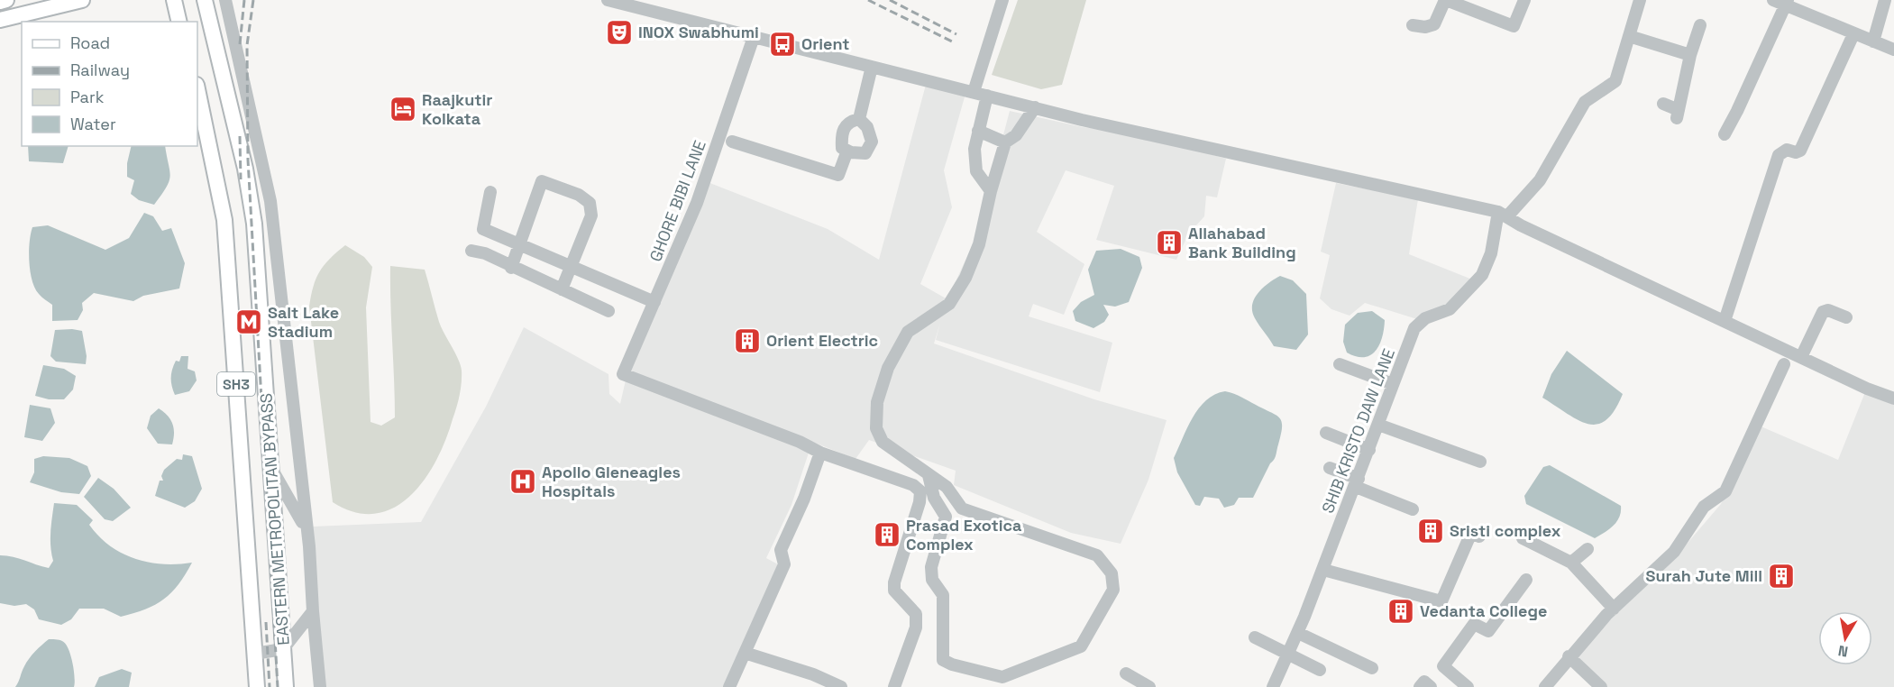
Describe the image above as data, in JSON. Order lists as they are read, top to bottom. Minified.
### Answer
{"streets":{"main road":["SH3","EASTERN METROPOLITAN BYPASS"],"street":["GHORE BIBI LANE","SHIB KRISTO DAW LANE"]},"places":{"theatre":["INOX Swabhumi"],"bus stop":["Orient"],"hotel":["Raajkutir Kolkata"],"building":["Allahabad Bank Building","Orient Electric","Sristi complex","Prasad Exotica Complex","Surah Jute Mill","Vedanta College"],"metro station":["Salt Lake Stadium"],"hospital":["Apollo Gleneagles Hospitals"]},"legend":["Road","Railway","Park","Water"],"north":"bottom"}
